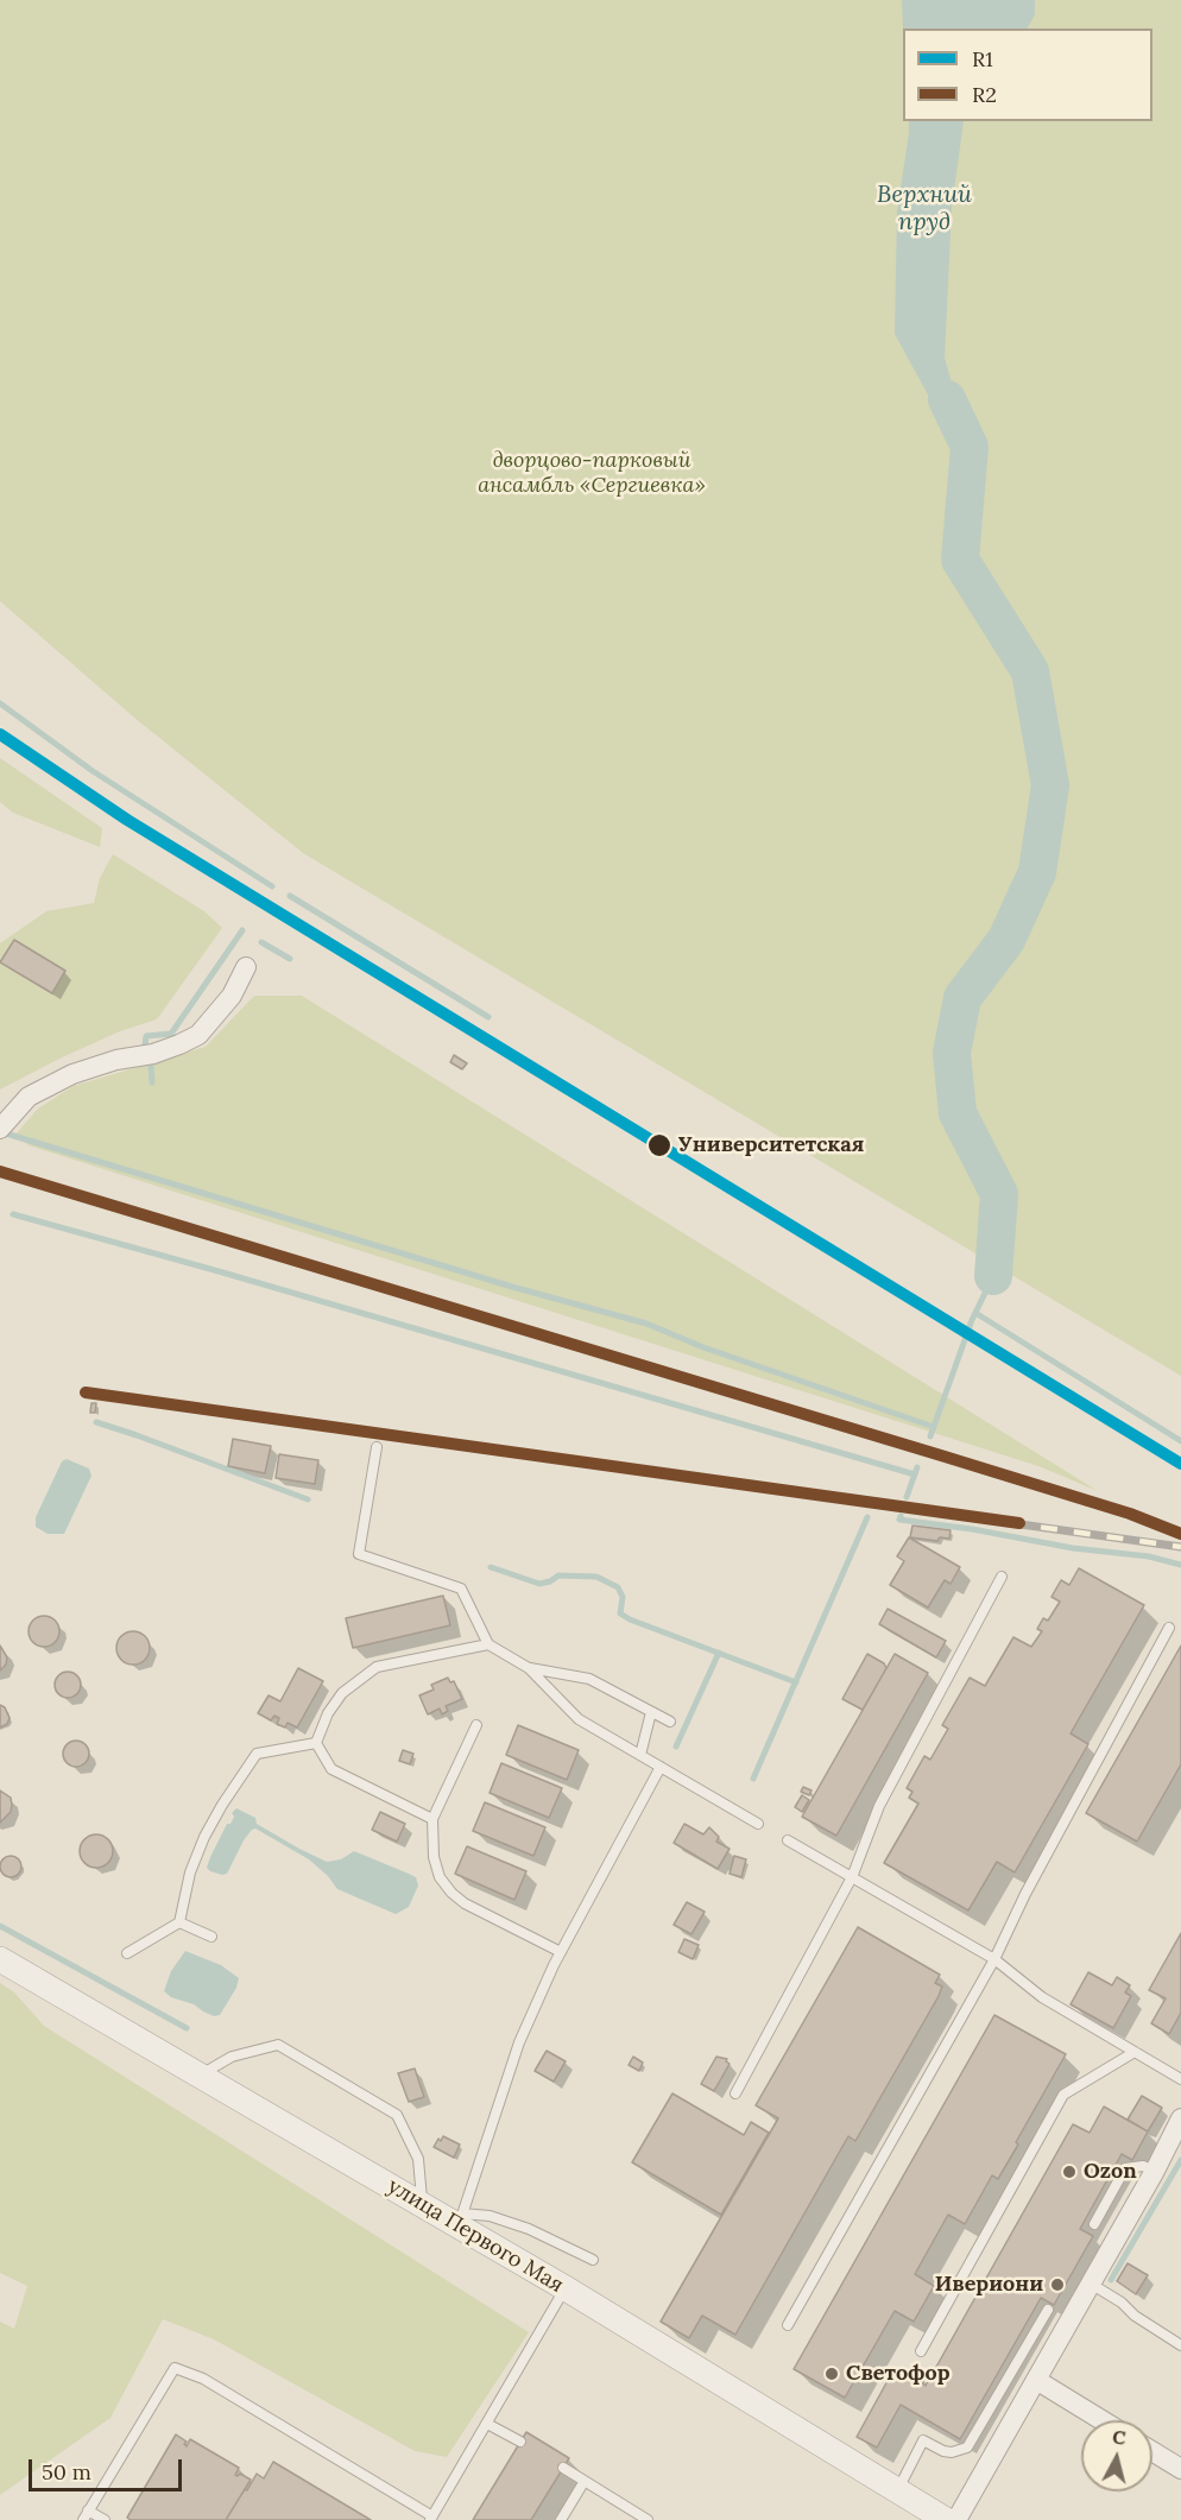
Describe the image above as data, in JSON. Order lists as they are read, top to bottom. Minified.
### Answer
{"streets":{"street":["улица Первого Мая"]},"water":["Верхний пруд"],"parks":["дворцово-парковый ансамбль «Сергиевка»"],"places":["Университетская","Ozon","Ивериони","Светофор"],"lines":["transit line R1","transit line R2"],"legend":["R1","R2"],"scale_bar":"50 m","north":"top"}
